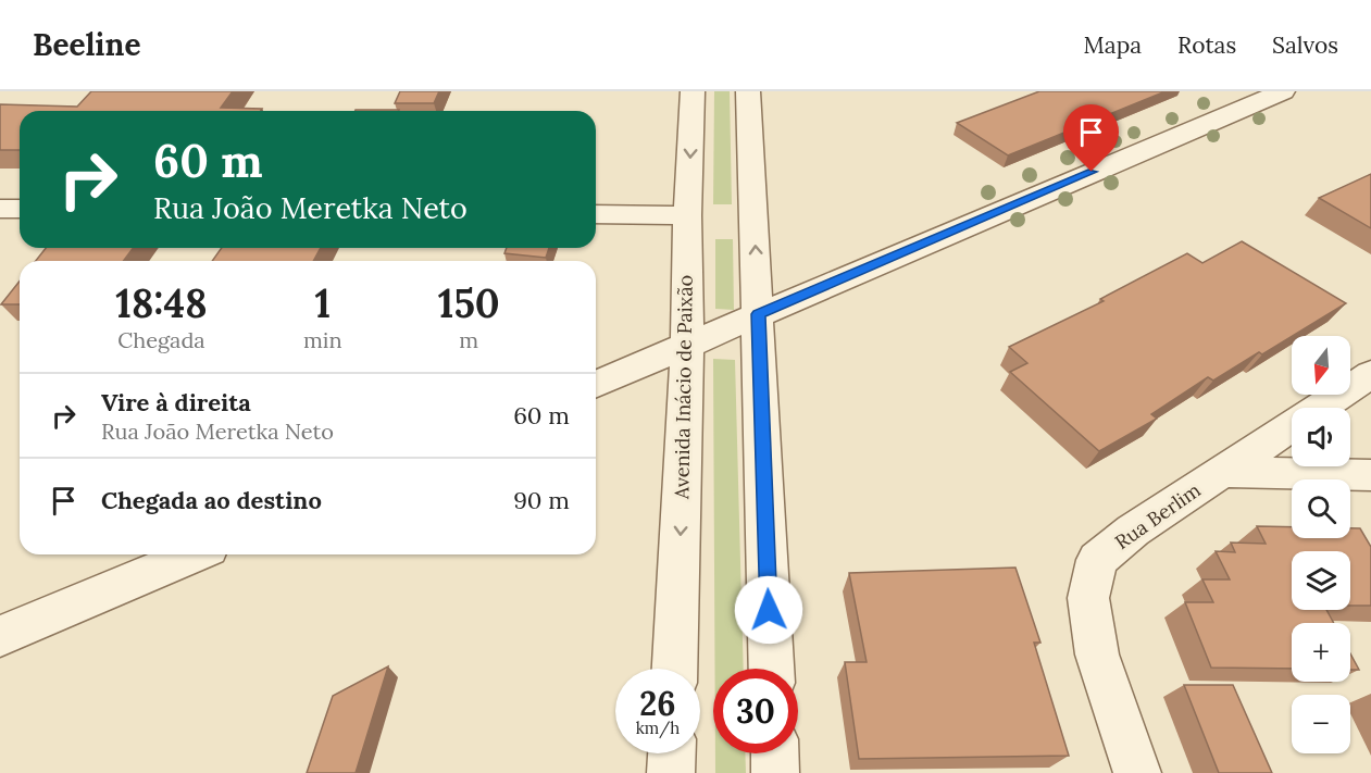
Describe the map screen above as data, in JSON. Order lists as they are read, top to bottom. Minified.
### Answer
{"streets":{"street":["Avenida Inácio de Paixão","Rua Berlim"]},"north":"bottom","page":{"header":"Beeline","nav":["Mapa","Rotas","Salvos"],"turn":["60 m","Rua João Meretka Neto"],"eta":["18:48","Chegada","1","min","150","m"],"map_buttons":["+","−"],"list":[{"name":"Vire à direita","note":"Rua João Meretka Neto","value":"60 m"},{"name":"Chegada ao destino","value":"90 m"}],"speed":"26 km/h","limit":"30"}}
